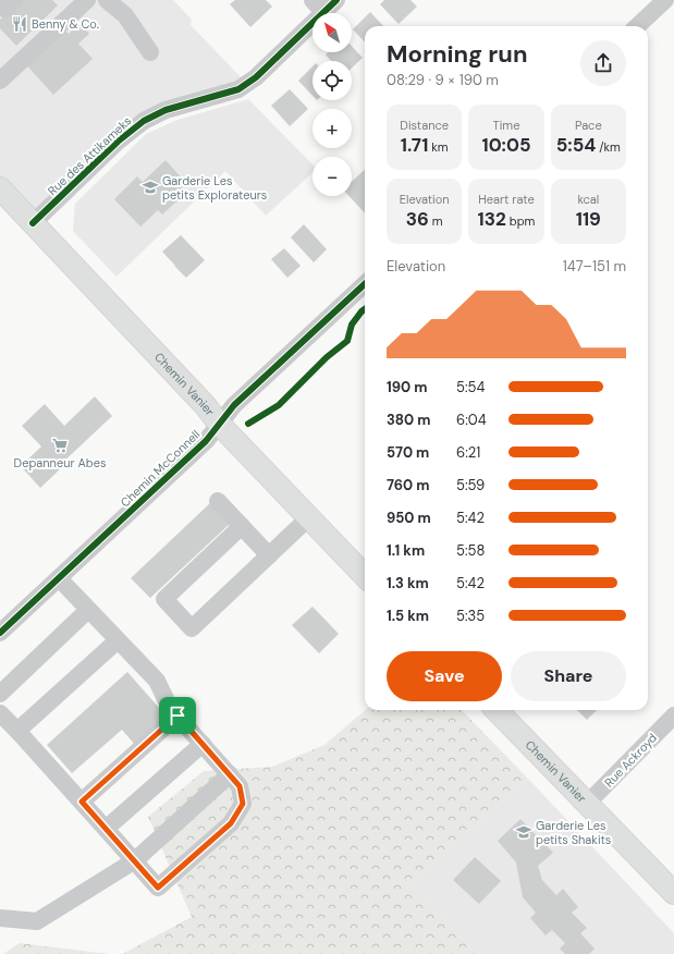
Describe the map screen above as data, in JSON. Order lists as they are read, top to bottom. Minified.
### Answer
{"streets":{"main road":["Chemin Vanier"],"street":["Rue des Attikameks","Chemin McConnell","Rue Ackroyd"]},"crossings":[["Rue des Attikameks","Chemin Vanier"],["Chemin Vanier","Chemin McConnell"],["Chemin Vanier","Rue Ackroyd"]],"places":{"restaurant":["Benny & Co."],"school or university":["Garderie Les petits Explorateurs","Garderie Les petits Shakits"],"supermarket":["Depanneur Abes"]},"north":"top left","page":{"map_buttons":["+","−"],"heading":["Morning run","08:29 · 9 × 190 m"],"stats":[["Distance","1.71 km"],["Time","10:05"],["Pace","5:54 /km"],["Elevation","36 m"],["Heart rate","132 bpm"],["kcal","119"]],"chart":["Elevation","147–151 m"],"list":[{"name":"190 m","note":"5:54"},{"name":"380 m","note":"6:04"},{"name":"570 m","note":"6:21"},{"name":"760 m","note":"5:59"},{"name":"950 m","note":"5:42"},{"name":"1.1 km","note":"5:58"},{"name":"1.3 km","note":"5:42"},{"name":"1.5 km","note":"5:35"}],"buttons":["Save","Share"]}}
